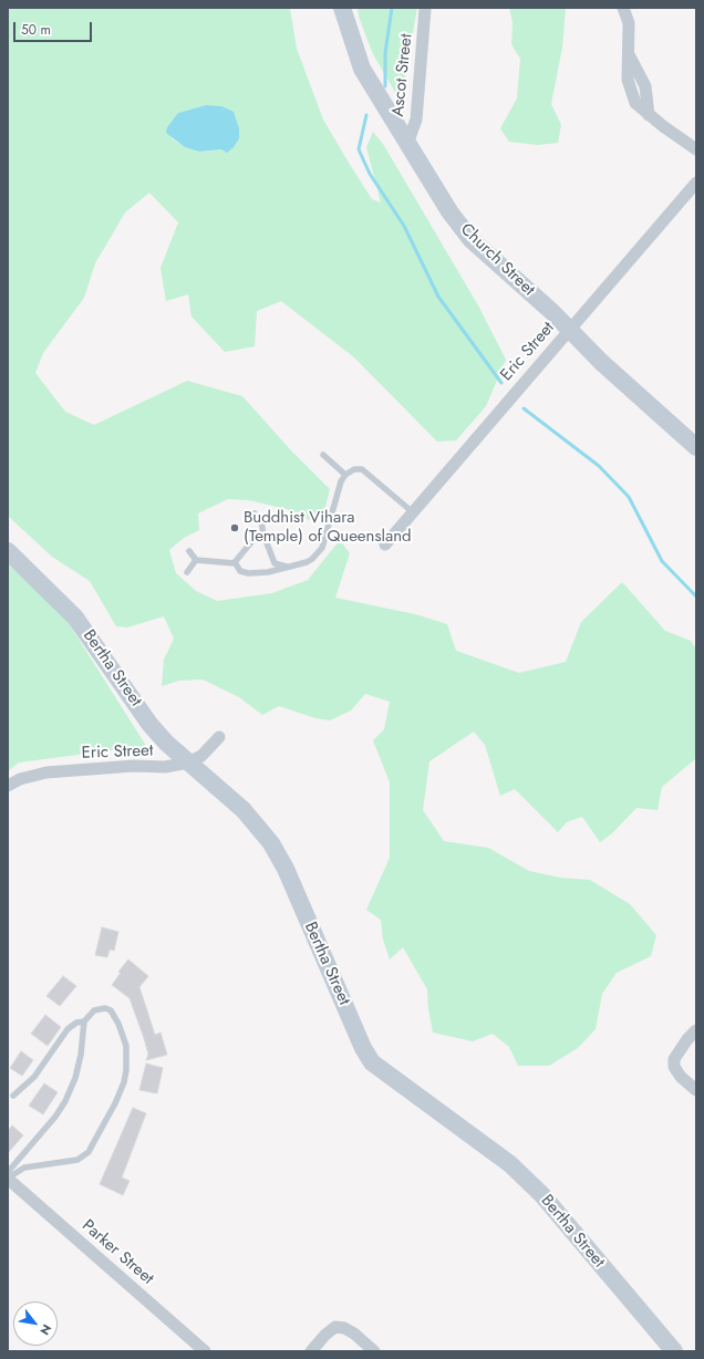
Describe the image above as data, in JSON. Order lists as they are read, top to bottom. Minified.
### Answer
{"streets":{"street":["Ascot Street","Church Street","Eric Street","Bertha Street","Parker Street"]},"crossings":[["Ascot Street","Church Street"],["Church Street","Eric Street"],["Eric Street","Bertha Street"]],"places":["Buddhist Vihara (Temple) of Queensland"],"scale_bar":"50 m","north":"bottom right"}
